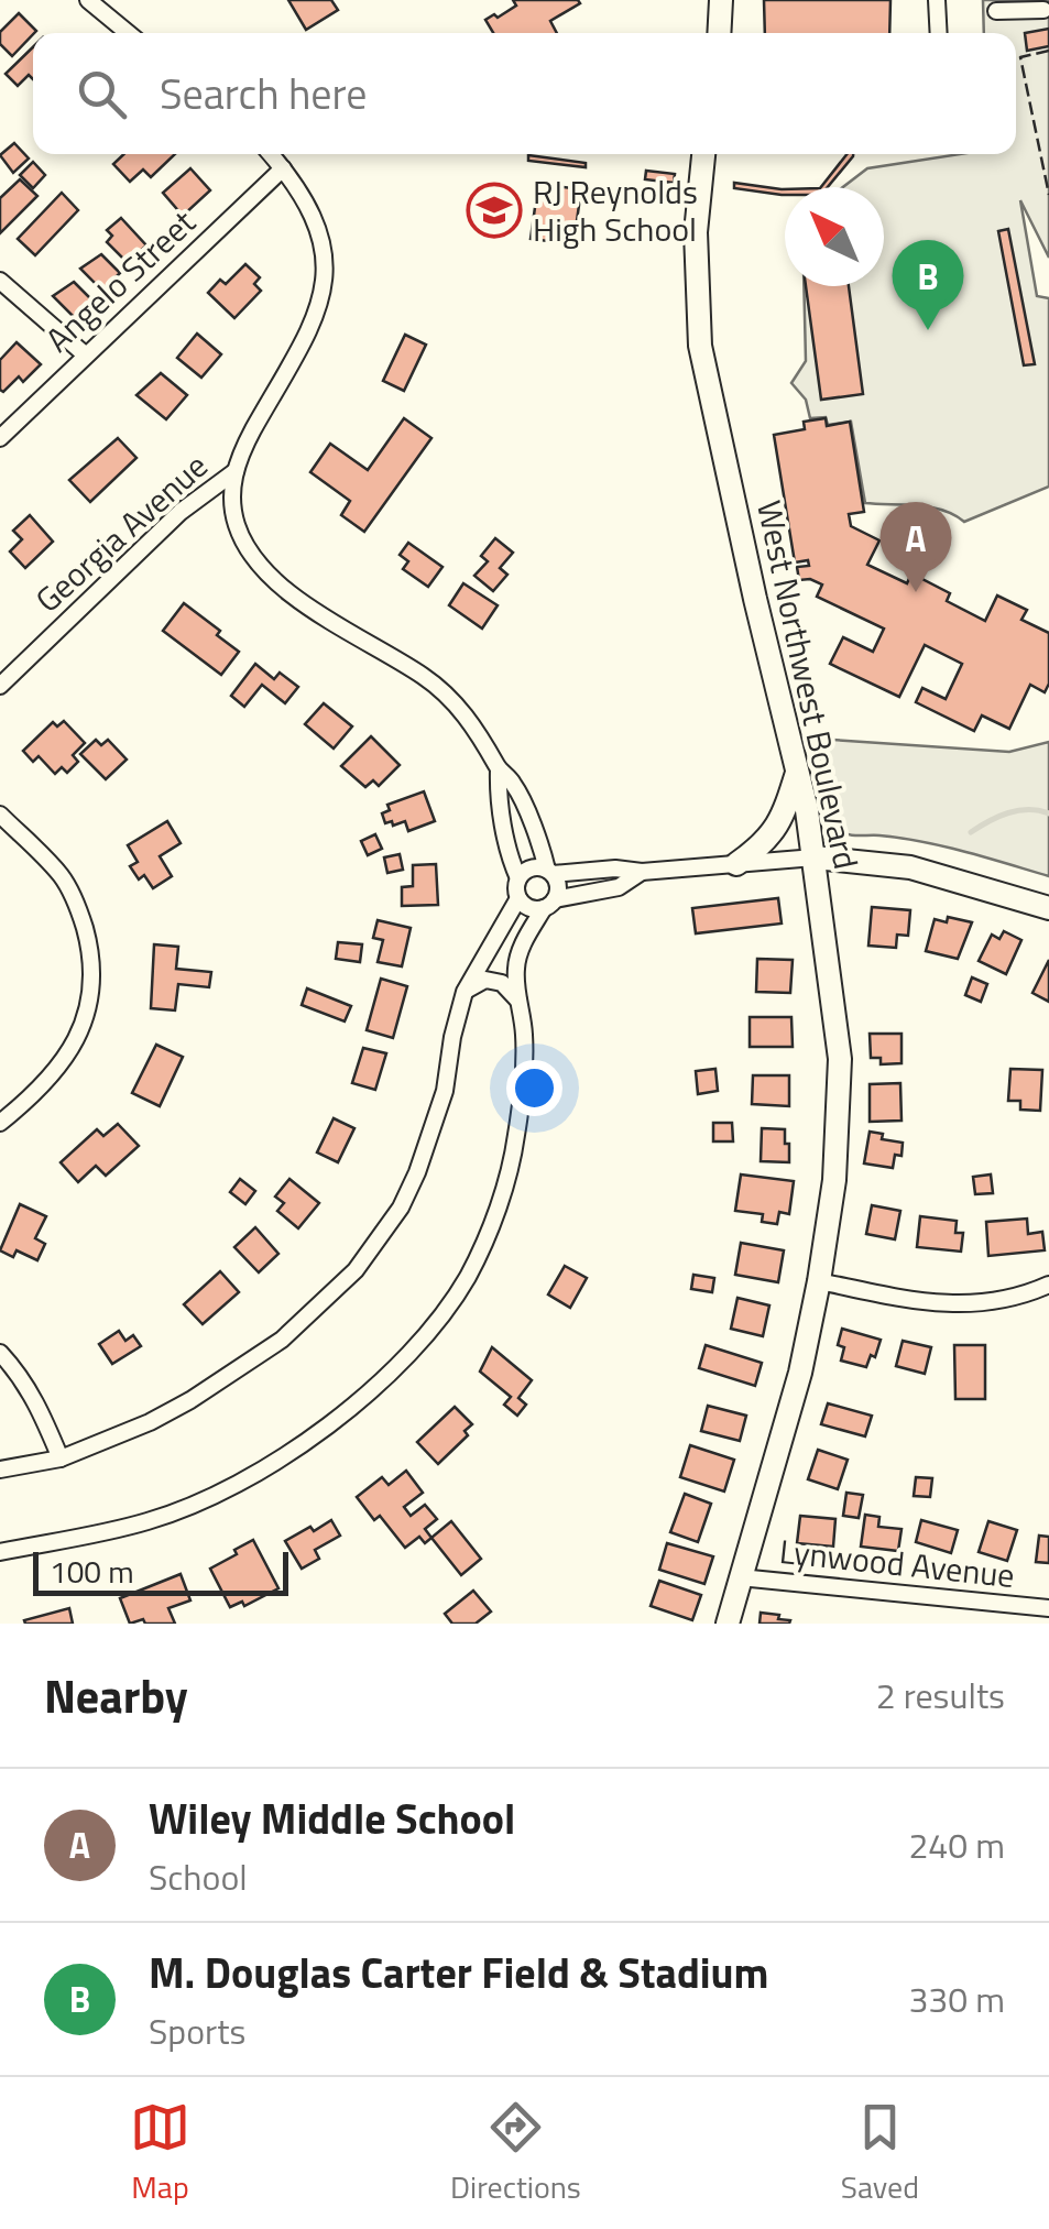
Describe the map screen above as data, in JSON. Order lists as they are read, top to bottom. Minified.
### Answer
{"streets":{"main road":["West Northwest Boulevard"],"street":["Angelo Street","Georgia Avenue","Lynwood Avenue"]},"crossings":[["West Northwest Boulevard","Lynwood Avenue"]],"places":{"school or university":["RJ Reynolds High School"]},"scale_bar":"100 m","north":"top left","page":{"search":"Search here","pins":["B","A"],"scale":"100 m","heading":["Nearby","2 results"],"list":[{"mark":"A","name":"Wiley Middle School","note":"School","value":"240 m"},{"mark":"B","name":"M. Douglas Carter Field & Stadium","note":"Sports","value":"330 m"}],"nav":["Map","Directions","Saved"]}}
